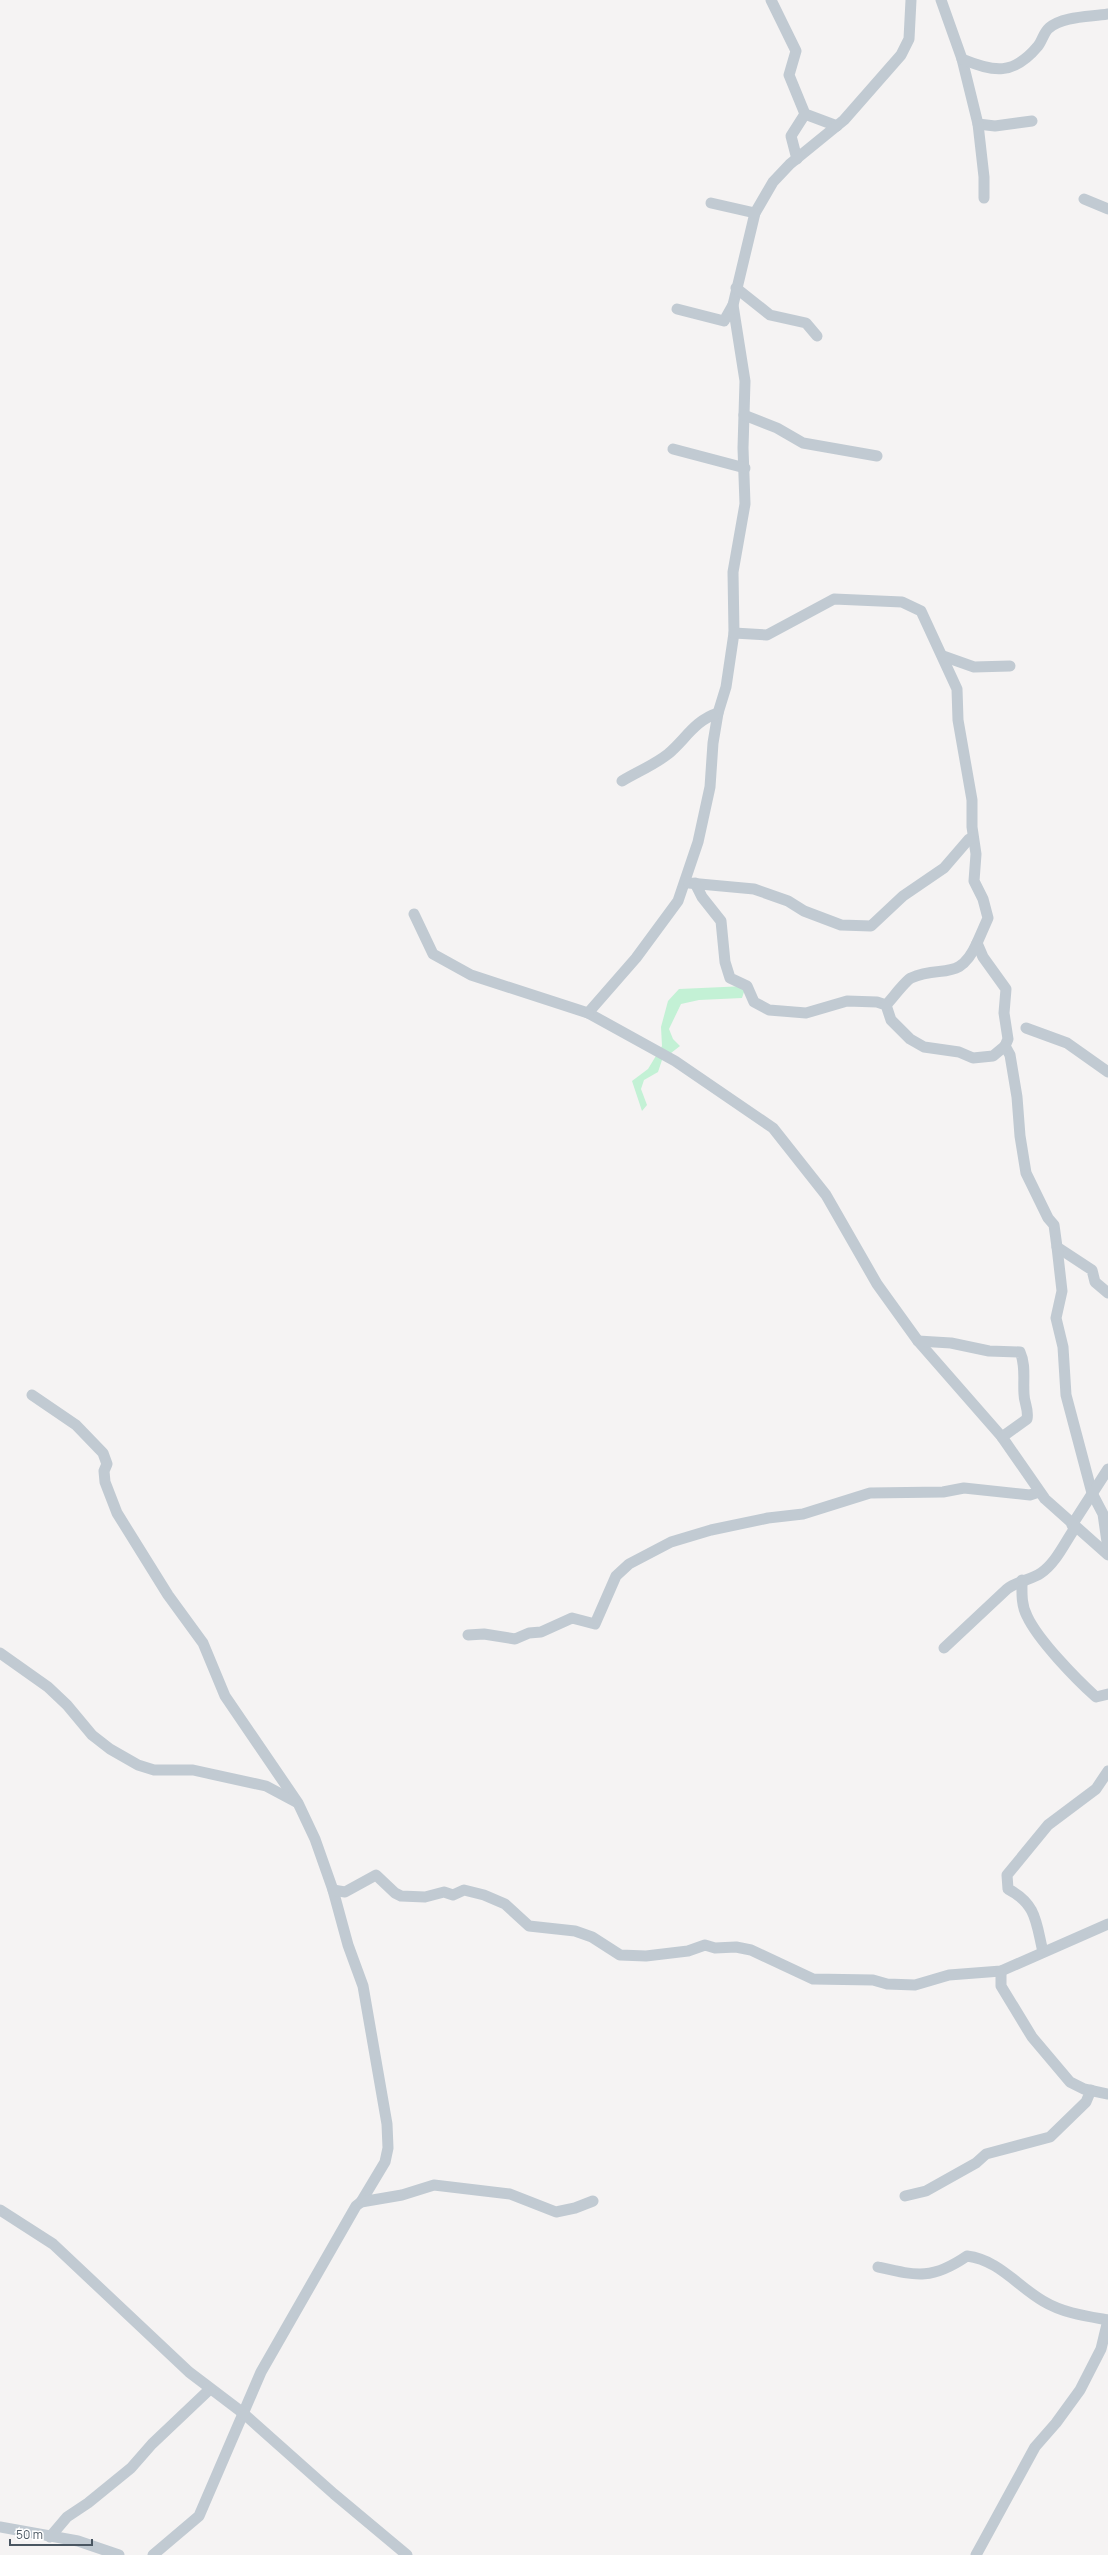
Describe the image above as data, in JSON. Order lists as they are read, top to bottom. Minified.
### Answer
{"scale_bar":"50 m"}
